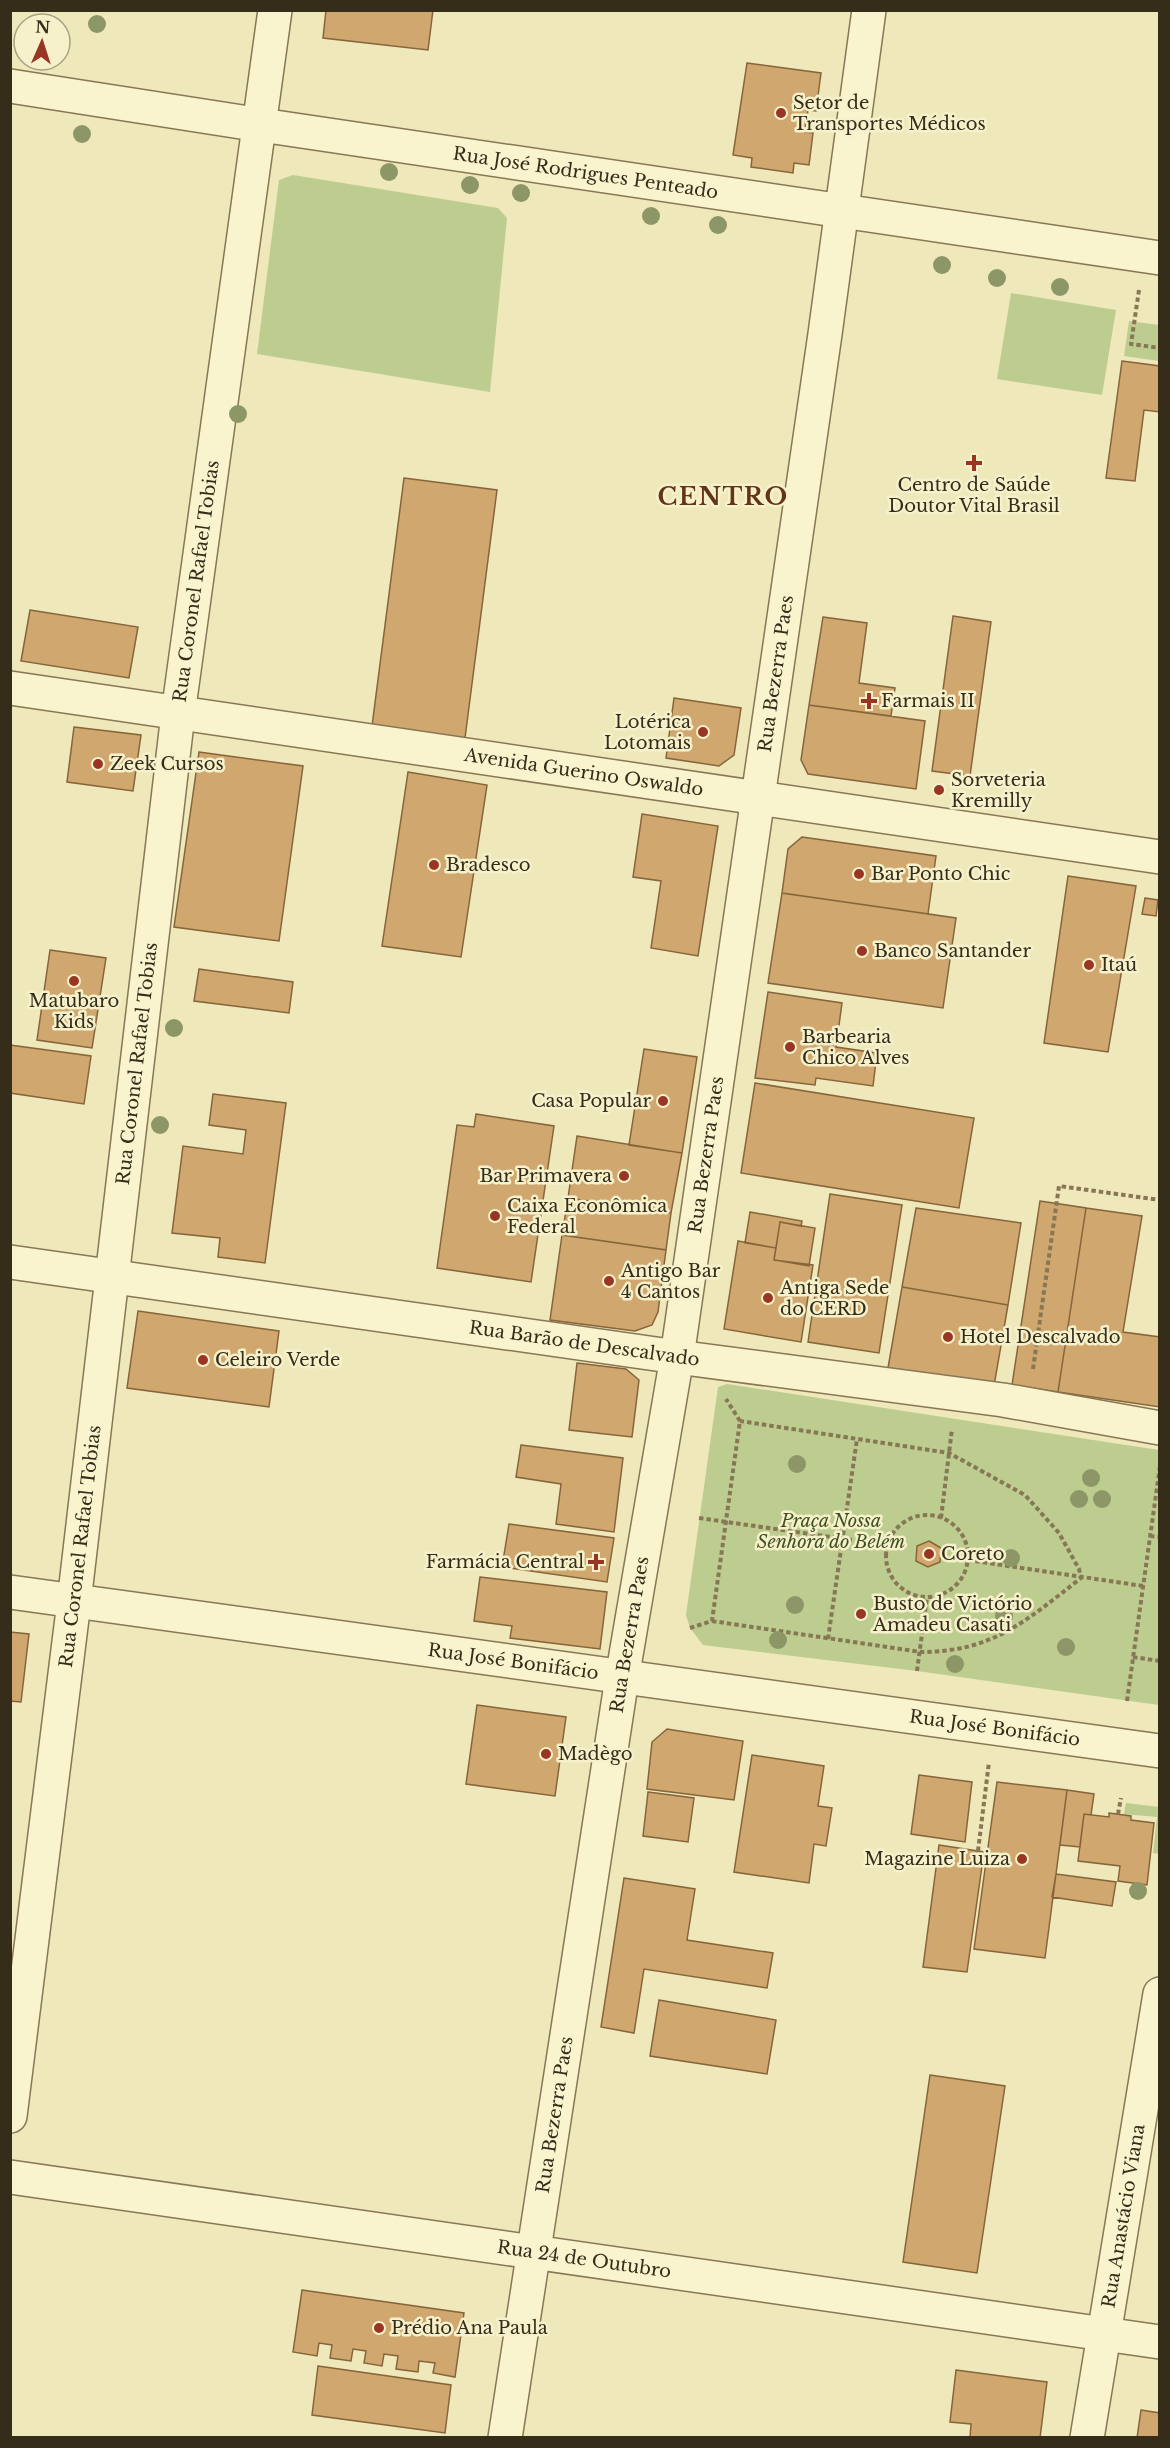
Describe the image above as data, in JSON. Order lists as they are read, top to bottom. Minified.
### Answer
{"streets":{"street":["Rua José Rodrigues Penteado","Rua Coronel Rafael Tobias","Rua Bezerra Paes","Avenida Guerino Oswaldo","Rua Barão de Descalvado","Rua José Bonifácio","Rua Anastácio Viana","Rua 24 de Outubro"]},"crossings":[["Rua José Rodrigues Penteado","Rua Coronel Rafael Tobias"],["Rua José Rodrigues Penteado","Rua Bezerra Paes"],["Rua Coronel Rafael Tobias","Avenida Guerino Oswaldo"],["Rua Coronel Rafael Tobias","Rua Barão de Descalvado"],["Rua Coronel Rafael Tobias","Rua José Bonifácio"],["Rua Bezerra Paes","Avenida Guerino Oswaldo"],["Rua Bezerra Paes","Rua Barão de Descalvado"],["Rua Bezerra Paes","Rua José Bonifácio"],["Rua Bezerra Paes","Rua 24 de Outubro"],["Rua Anastácio Viana","Rua 24 de Outubro"]],"districts":["CENTRO"],"parks":["Praça Nossa Senhora do Belém"],"places":{"other":["Setor de Transportes Médicos","Lotérica Lotomais","Zeek Cursos","Sorveteria Kremilly","Bradesco","Bar Ponto Chic","Banco Santander","Itaú","Matubaro Kids","Barbearia Chico Alves","Casa Popular","Bar Primavera","Caixa Econômica Federal","Antigo Bar 4 Cantos","Antiga Sede do CERD","Hotel Descalvado","Celeiro Verde","Coreto","Busto de Victório Amadeu Casati","Madègo","Magazine Luiza","Prédio Ana Paula"],"health":["Centro de Saúde Doutor Vital Brasil","Farmais II","Farmácia Central"]},"north":"top"}
